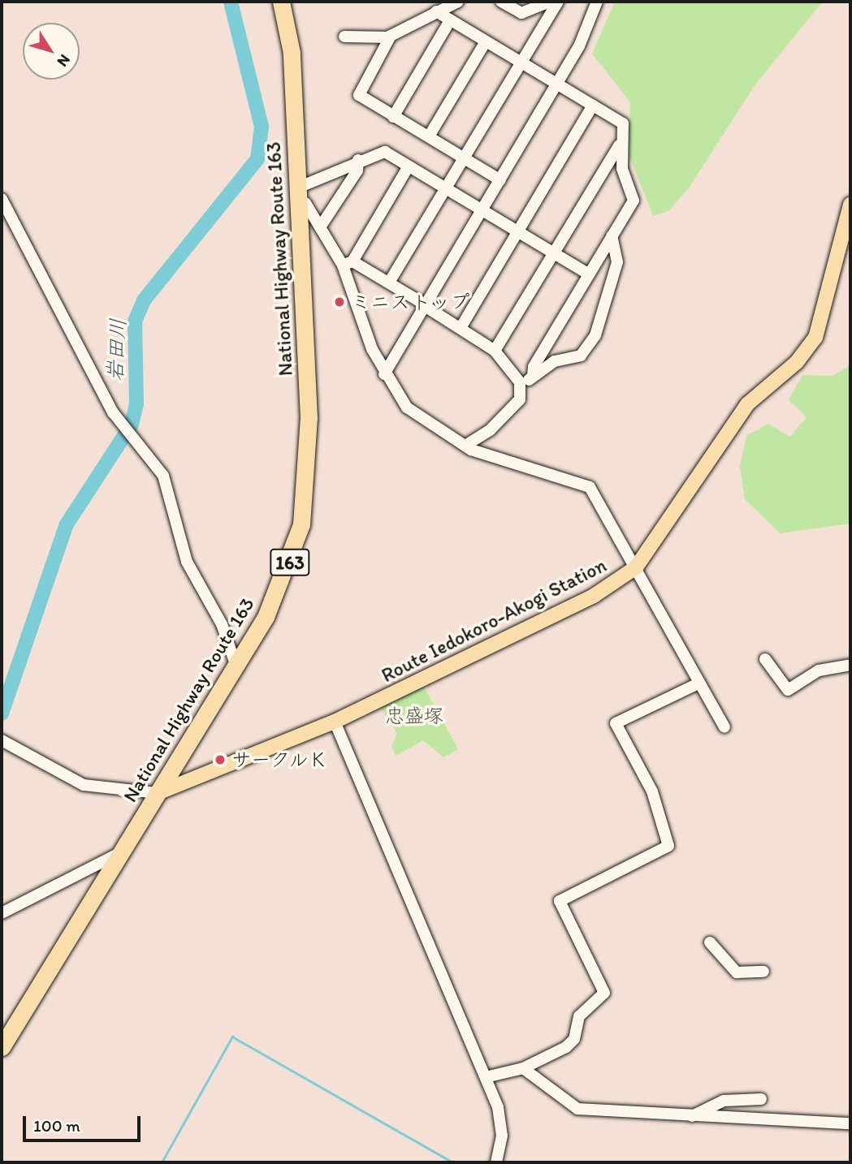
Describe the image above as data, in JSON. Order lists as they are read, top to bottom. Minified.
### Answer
{"streets":{"highway":["National Highway Route 163","163"],"main road":["Route Iedokoro-Akogi Station"]},"crossings":[["National Highway Route 163","Route Iedokoro-Akogi Station"]],"water":["岩田川"],"parks":["忠盛塚"],"places":["ミニストップ","サークルＫ"],"scale_bar":"100 m","north":"bottom right"}
